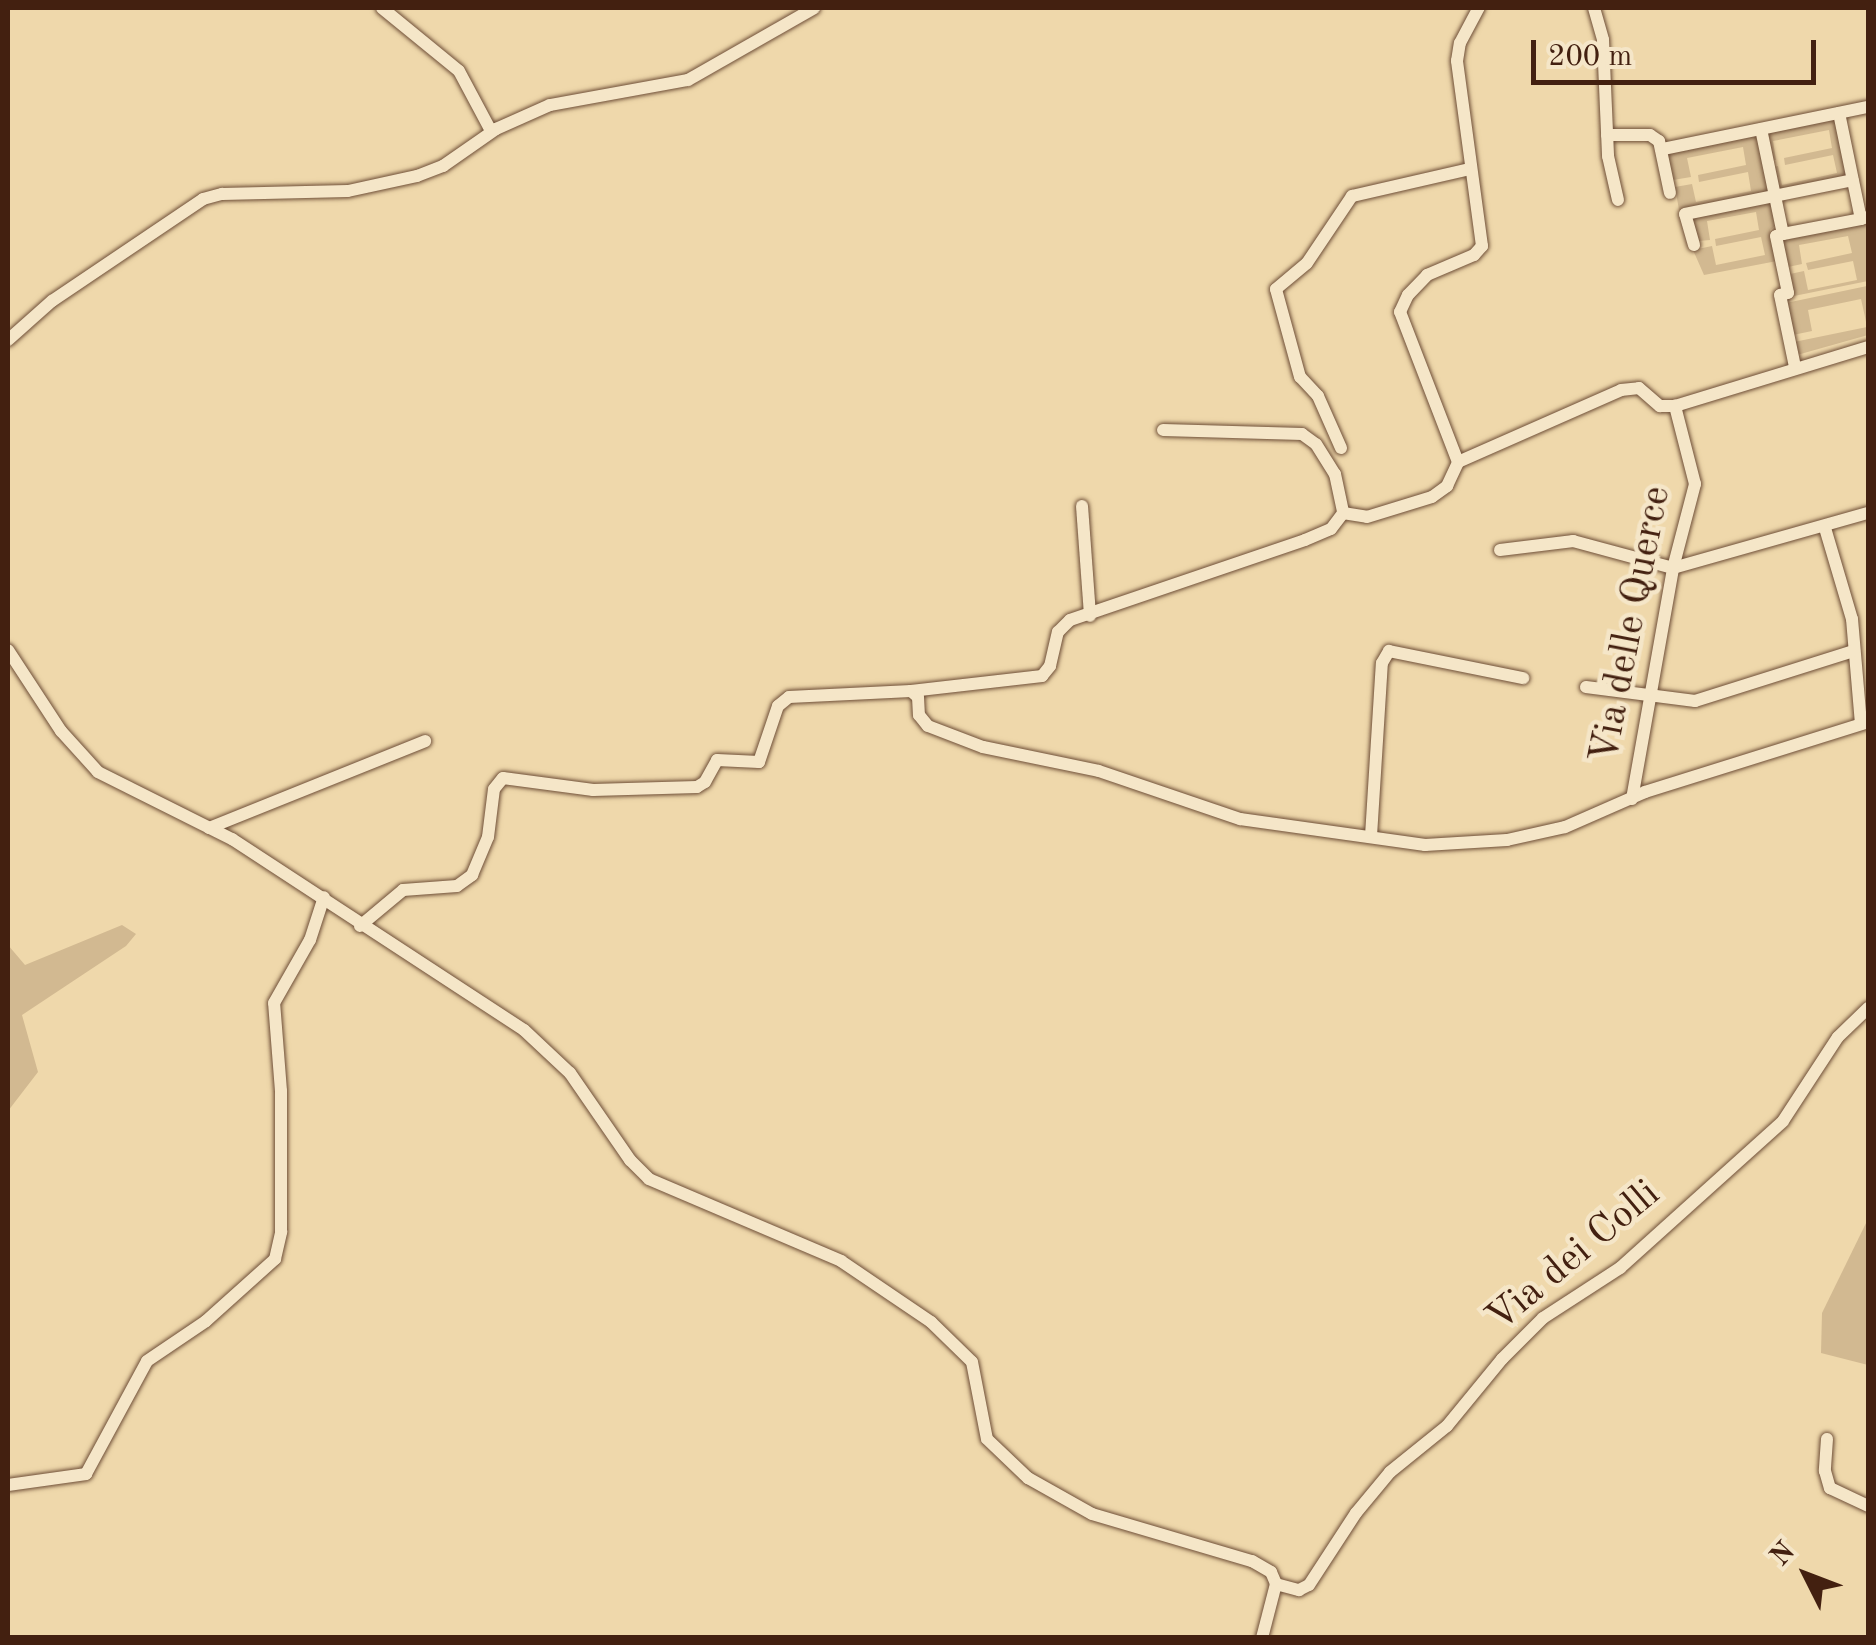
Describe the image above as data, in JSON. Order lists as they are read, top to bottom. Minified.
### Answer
{"streets":{"street":["Via delle Querce","Via dei Colli"]},"scale_bar":"200 m","north":"top left"}
